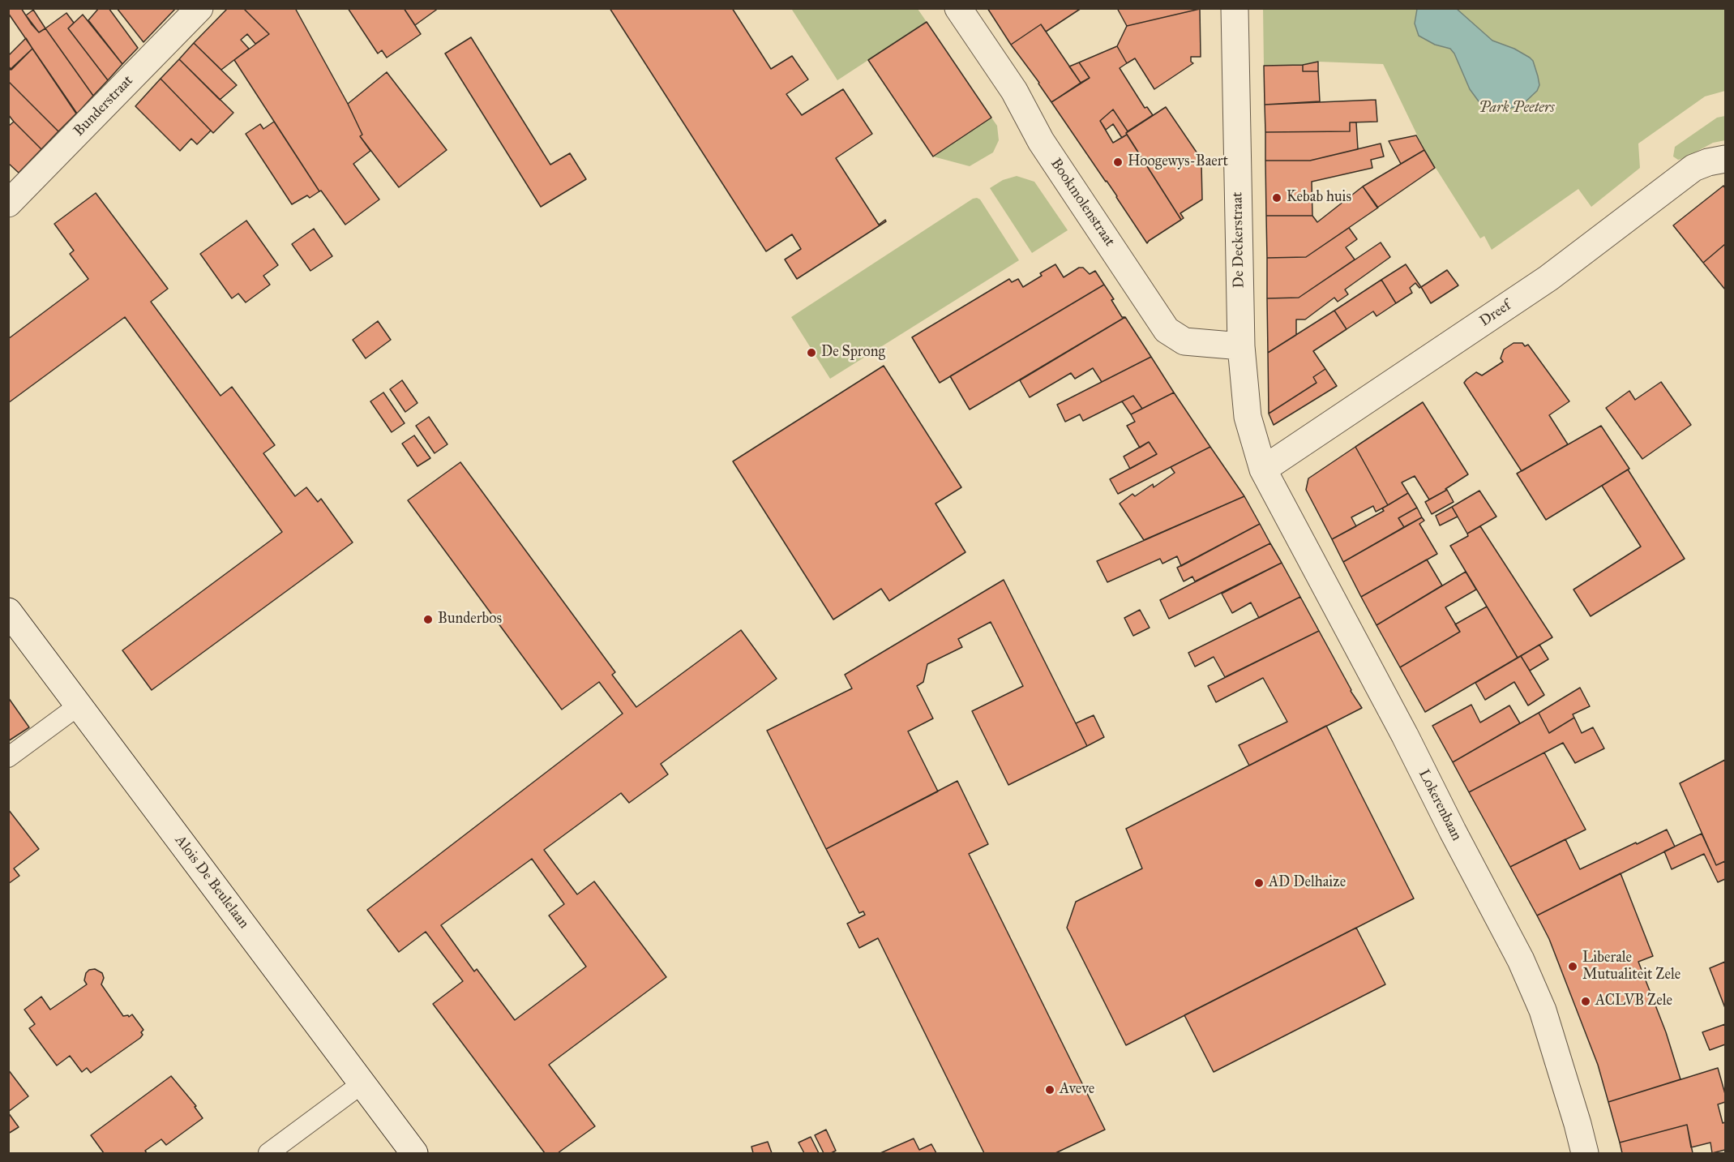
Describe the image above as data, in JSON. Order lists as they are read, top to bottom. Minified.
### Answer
{"streets":{"street":["Bunderstraat","Bookmolenstraat","De Deckerstraat","Dreef","Lokerenbaan","Alois De Beulelaan"]},"crossings":[["Bookmolenstraat","De Deckerstraat"],["De Deckerstraat","Dreef"],["De Deckerstraat","Lokerenbaan"],["Dreef","Lokerenbaan"]],"parks":["Park Peeters"],"places":["Hoogewys-Baert","Kebab huis","De Sprong","Bunderbos","AD Delhaize","Liberale Mutualiteit Zele","ACLVB Zele","Aveve"]}
